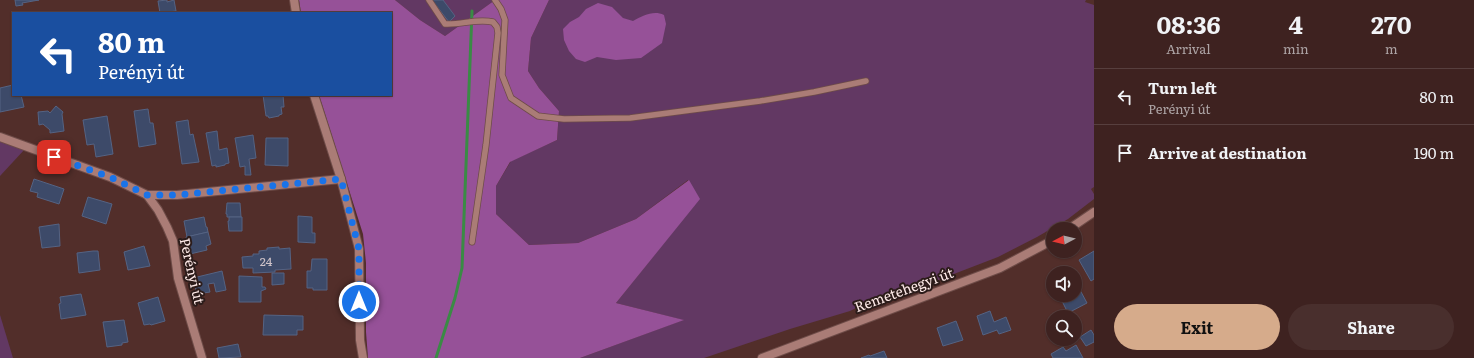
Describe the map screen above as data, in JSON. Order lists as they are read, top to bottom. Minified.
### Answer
{"streets":{"street":["Perényi út","Remetehegyi út"]},"house_numbers":["24"],"north":"left","page":{"eta":["08:36","Arrival","4","min","270","m"],"turn":["80 m","Perényi út"],"list":[{"name":"Turn left","note":"Perényi út","value":"80 m"},{"name":"Arrive at destination","value":"190 m"}],"buttons":["Exit","Share"]}}
